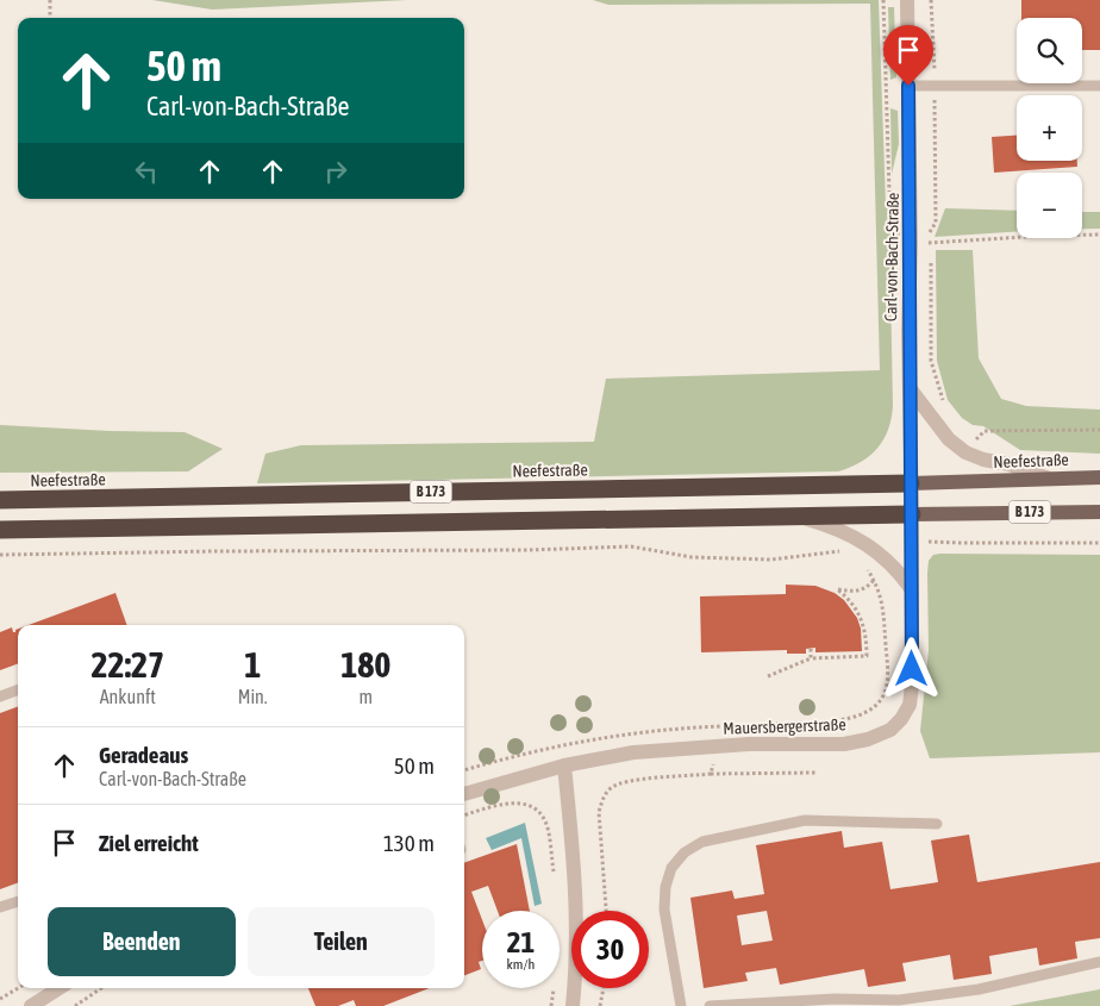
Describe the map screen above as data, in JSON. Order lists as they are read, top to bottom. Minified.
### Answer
{"streets":{"highway":["Neefestraße","B 173"],"street":["Carl-von-Bach-Straße","Mauersbergerstraße"]},"crossings":[["Carl-von-Bach-Straße","Neefestraße"],["Carl-von-Bach-Straße","B 173"],["Carl-von-Bach-Straße","Mauersbergerstraße"],["B 173","Mauersbergerstraße"]],"page":{"map_buttons":["+","−"],"turn":["50 m","Carl-von-Bach-Straße"],"eta":["22:27","Ankunft","1","Min.","180","m"],"list":[{"name":"Geradeaus","note":"Carl-von-Bach-Straße","value":"50 m"},{"name":"Ziel erreicht","value":"130 m"}],"buttons":["Beenden","Teilen"],"speed":"21 km/h","limit":"30"}}
